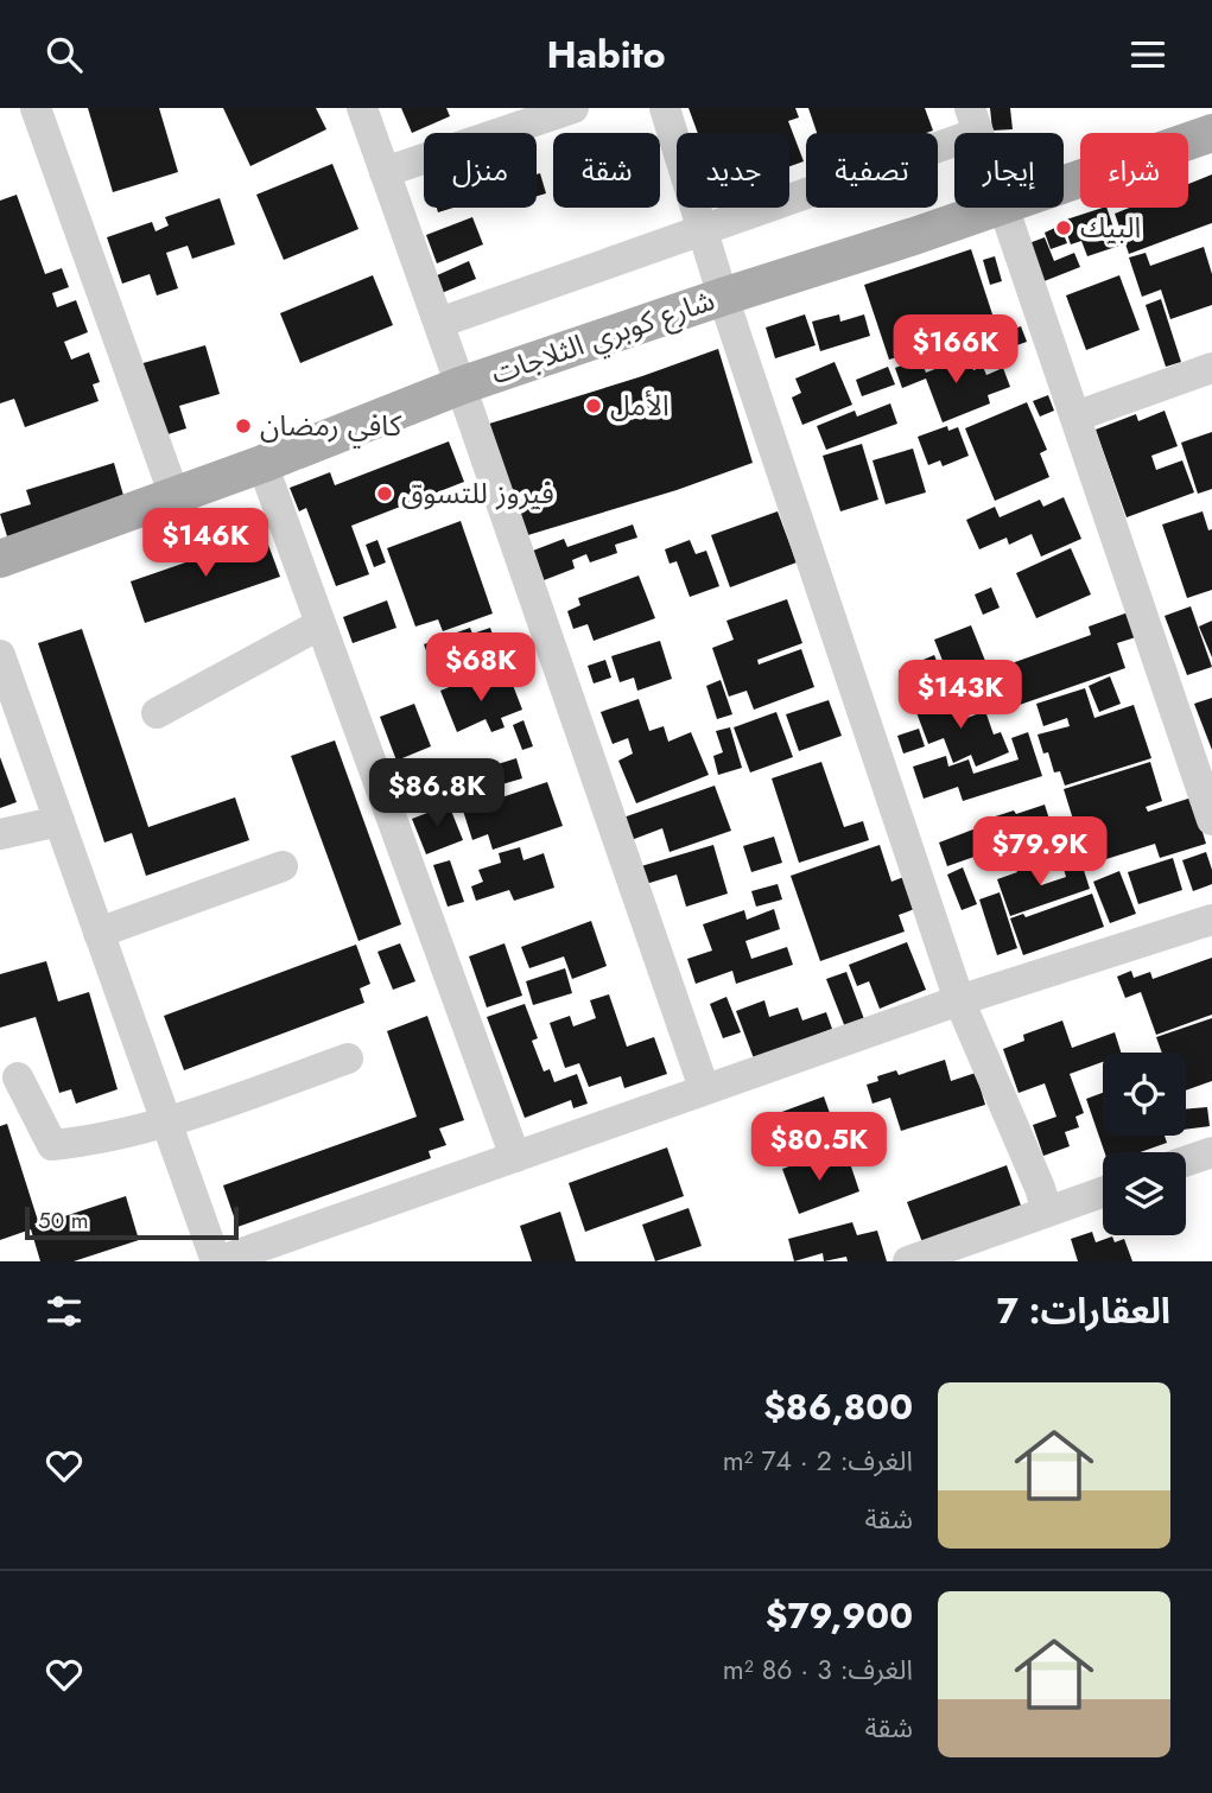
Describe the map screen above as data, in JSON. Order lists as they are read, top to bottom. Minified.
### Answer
{"streets":{"main road":["شارع كوبري الثلاجات"]},"places":["البيك","الأمل","كافي رمضان","فيروز للتسوق"],"scale_bar":"50 m","page":{"header":"Habito","chip":["شراء","إيجار","تصفية","جديد","شقة","منزل"],"price":["$166K","$146K","$68K","$143K","$86.8K","$79.9K","$80.5K"],"scale":"50 m","heading":"العقارات: 7","list":[{"name":"$86,800","note":"الغرف: 2 · 74 m² · شقة"},{"name":"$79,900","note":"الغرف: 3 · 86 m² · شقة"}]}}
